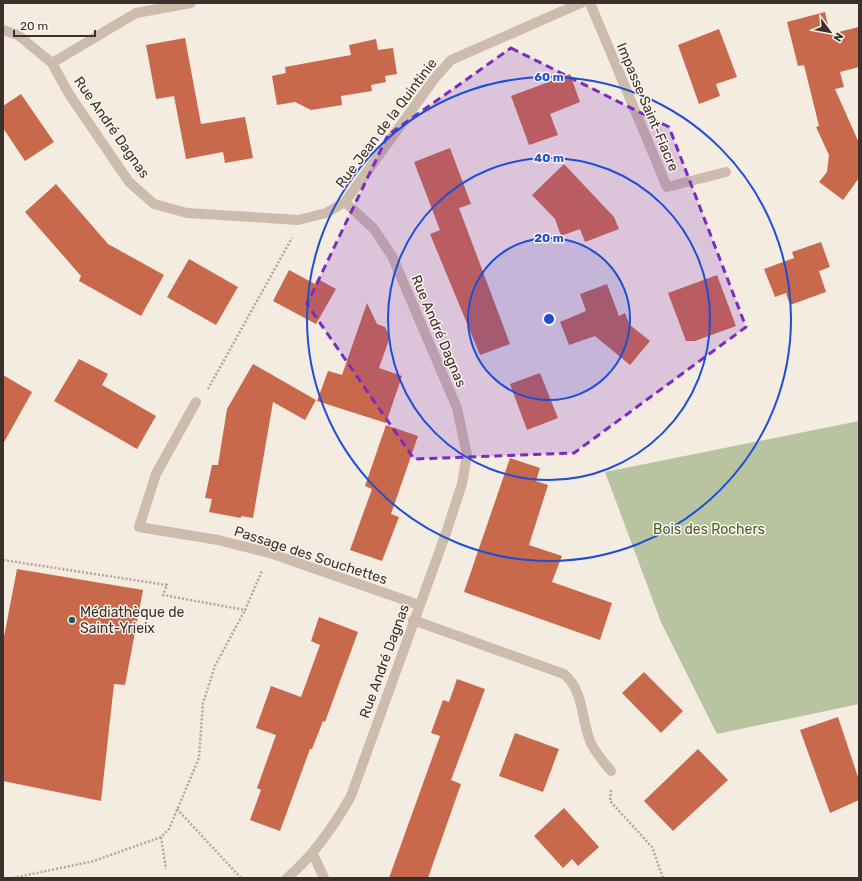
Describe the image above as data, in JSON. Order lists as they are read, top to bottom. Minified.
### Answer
{"streets":{"street":["Impasse Saint-Fiacre","Rue Jean de la Quintinie","Rue André Dagnas","Passage des Souchettes"]},"crossings":[["Rue Jean de la Quintinie","Rue André Dagnas"],["Rue André Dagnas","Passage des Souchettes"]],"parks":["Bois des Rochers"],"places":["Médiathèque de Saint-Yrieix"],"scale_bar":"20 m","north":"bottom right","rings":["60 m","40 m","20 m"]}
